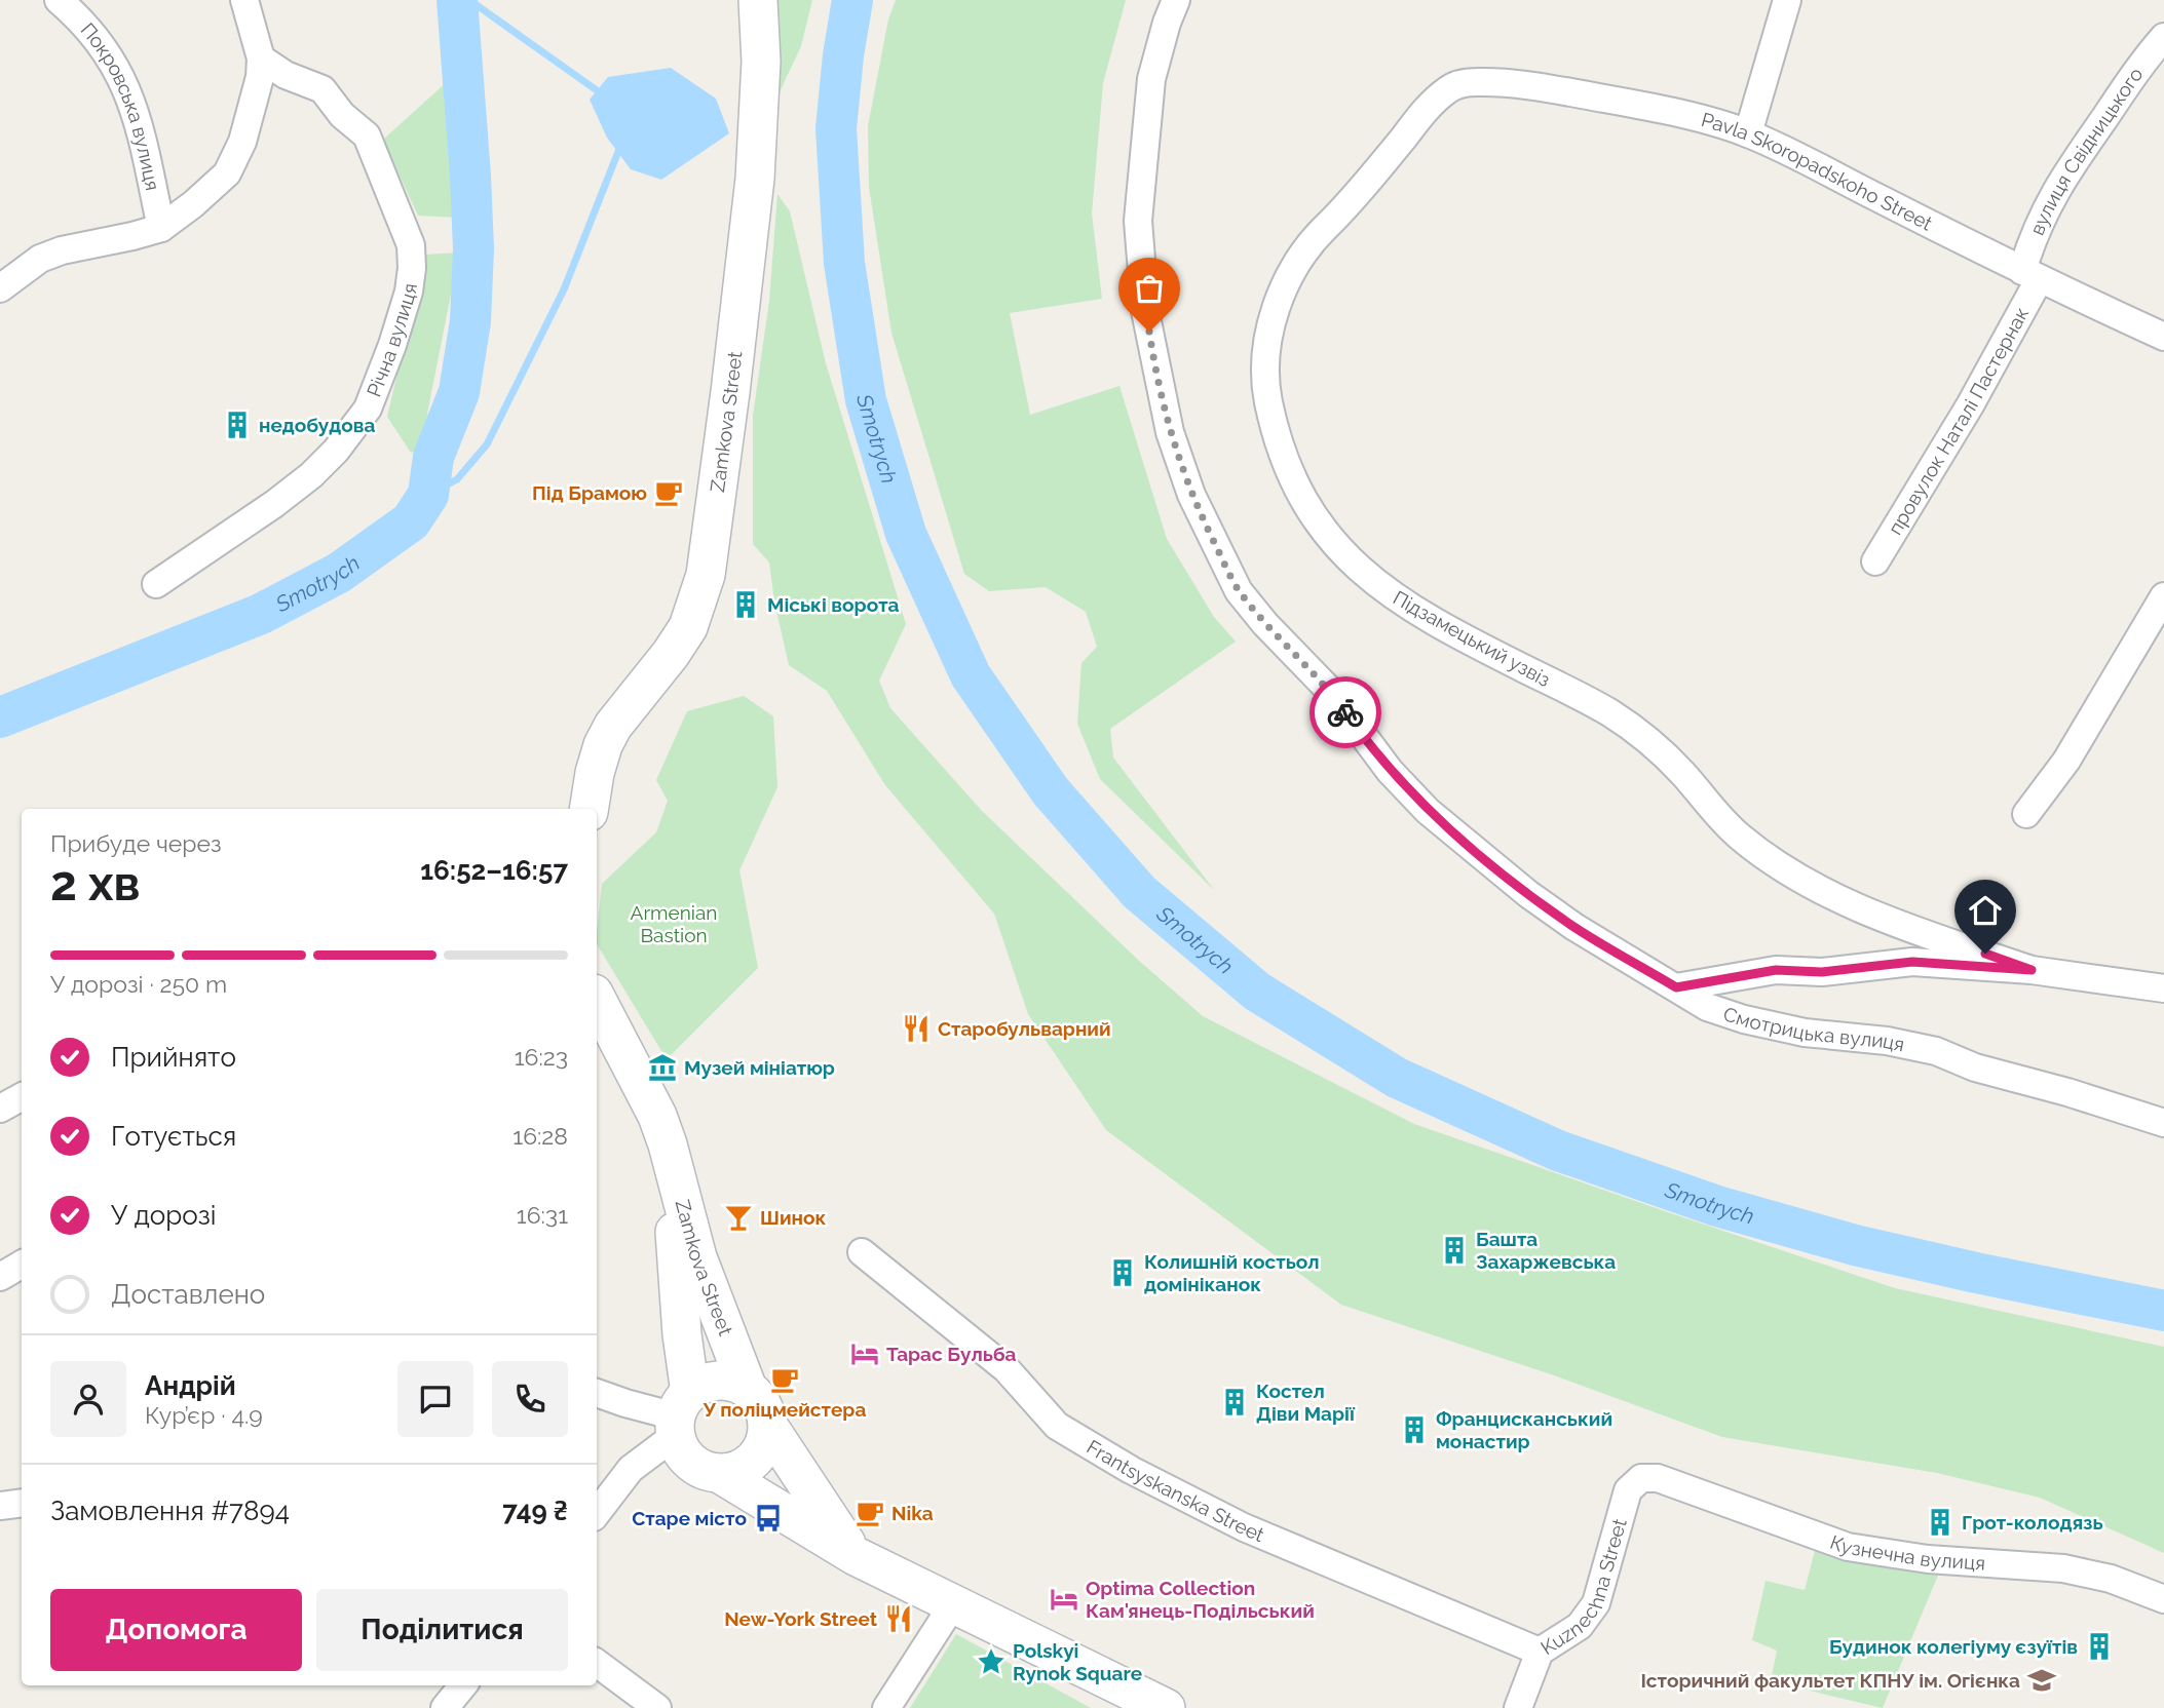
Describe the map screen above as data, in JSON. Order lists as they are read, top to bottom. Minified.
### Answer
{"streets":{"main road":["Zamkova Street"],"street":["Покровська вулиця","вулиця Свідницького","Pavla Skoropadskoho Street","Річна вулиця","провулок Наталі Пастернак","Підзамецький узвіз","Смотрицька вулиця","Frantsyskanska Street","Kuznechna Street"]},"crossings":[["вулиця Свідницького","Pavla Skoropadskoho Street"],["вулиця Свідницького","провулок Наталі Пастернак"],["Pavla Skoropadskoho Street","провулок Наталі Пастернак"],["Pavla Skoropadskoho Street","Підзамецький узвіз"],["Frantsyskanska Street","Kuznechna Street"]],"water":["Smotrych"],"parks":["Armenian Bastion"],"places":{"building":["недобудова","Міські ворота","Башта Захаржевська","Колишній костьол домініканок","Костел Діви Марії","Францисканський монастир","Грот-колодязь","Будинок колегіуму єзуїтів"],"cafe":["Під Брамою","У поліцмейстера","Nika"],"restaurant":["Старобульварний","New-York Street"],"museum":["Музей мініатюр"],"bar":["Шинок"],"hotel":["Тарас Бульба","Optima Collection Кам'янець-Подільський"],"bus stop":["Старе місто"],"place":["Polskyi Rynok Square"],"school or university":["Історичний факультет КПНУ ім. Огієнка"]},"page":{"heading":["2 хв","Прибуде через","16:52–16:57"],"panel":["Андрій","Кур’єр · 4.9","Замовлення #7894","749 ₴"],"bar":"У дорозі · 250 m","list":[["Прийнято","16:23"],["Готується","16:28"],["У дорозі","16:31"],"Доставлено"],"buttons":["Допомога","Поділитися"]}}
